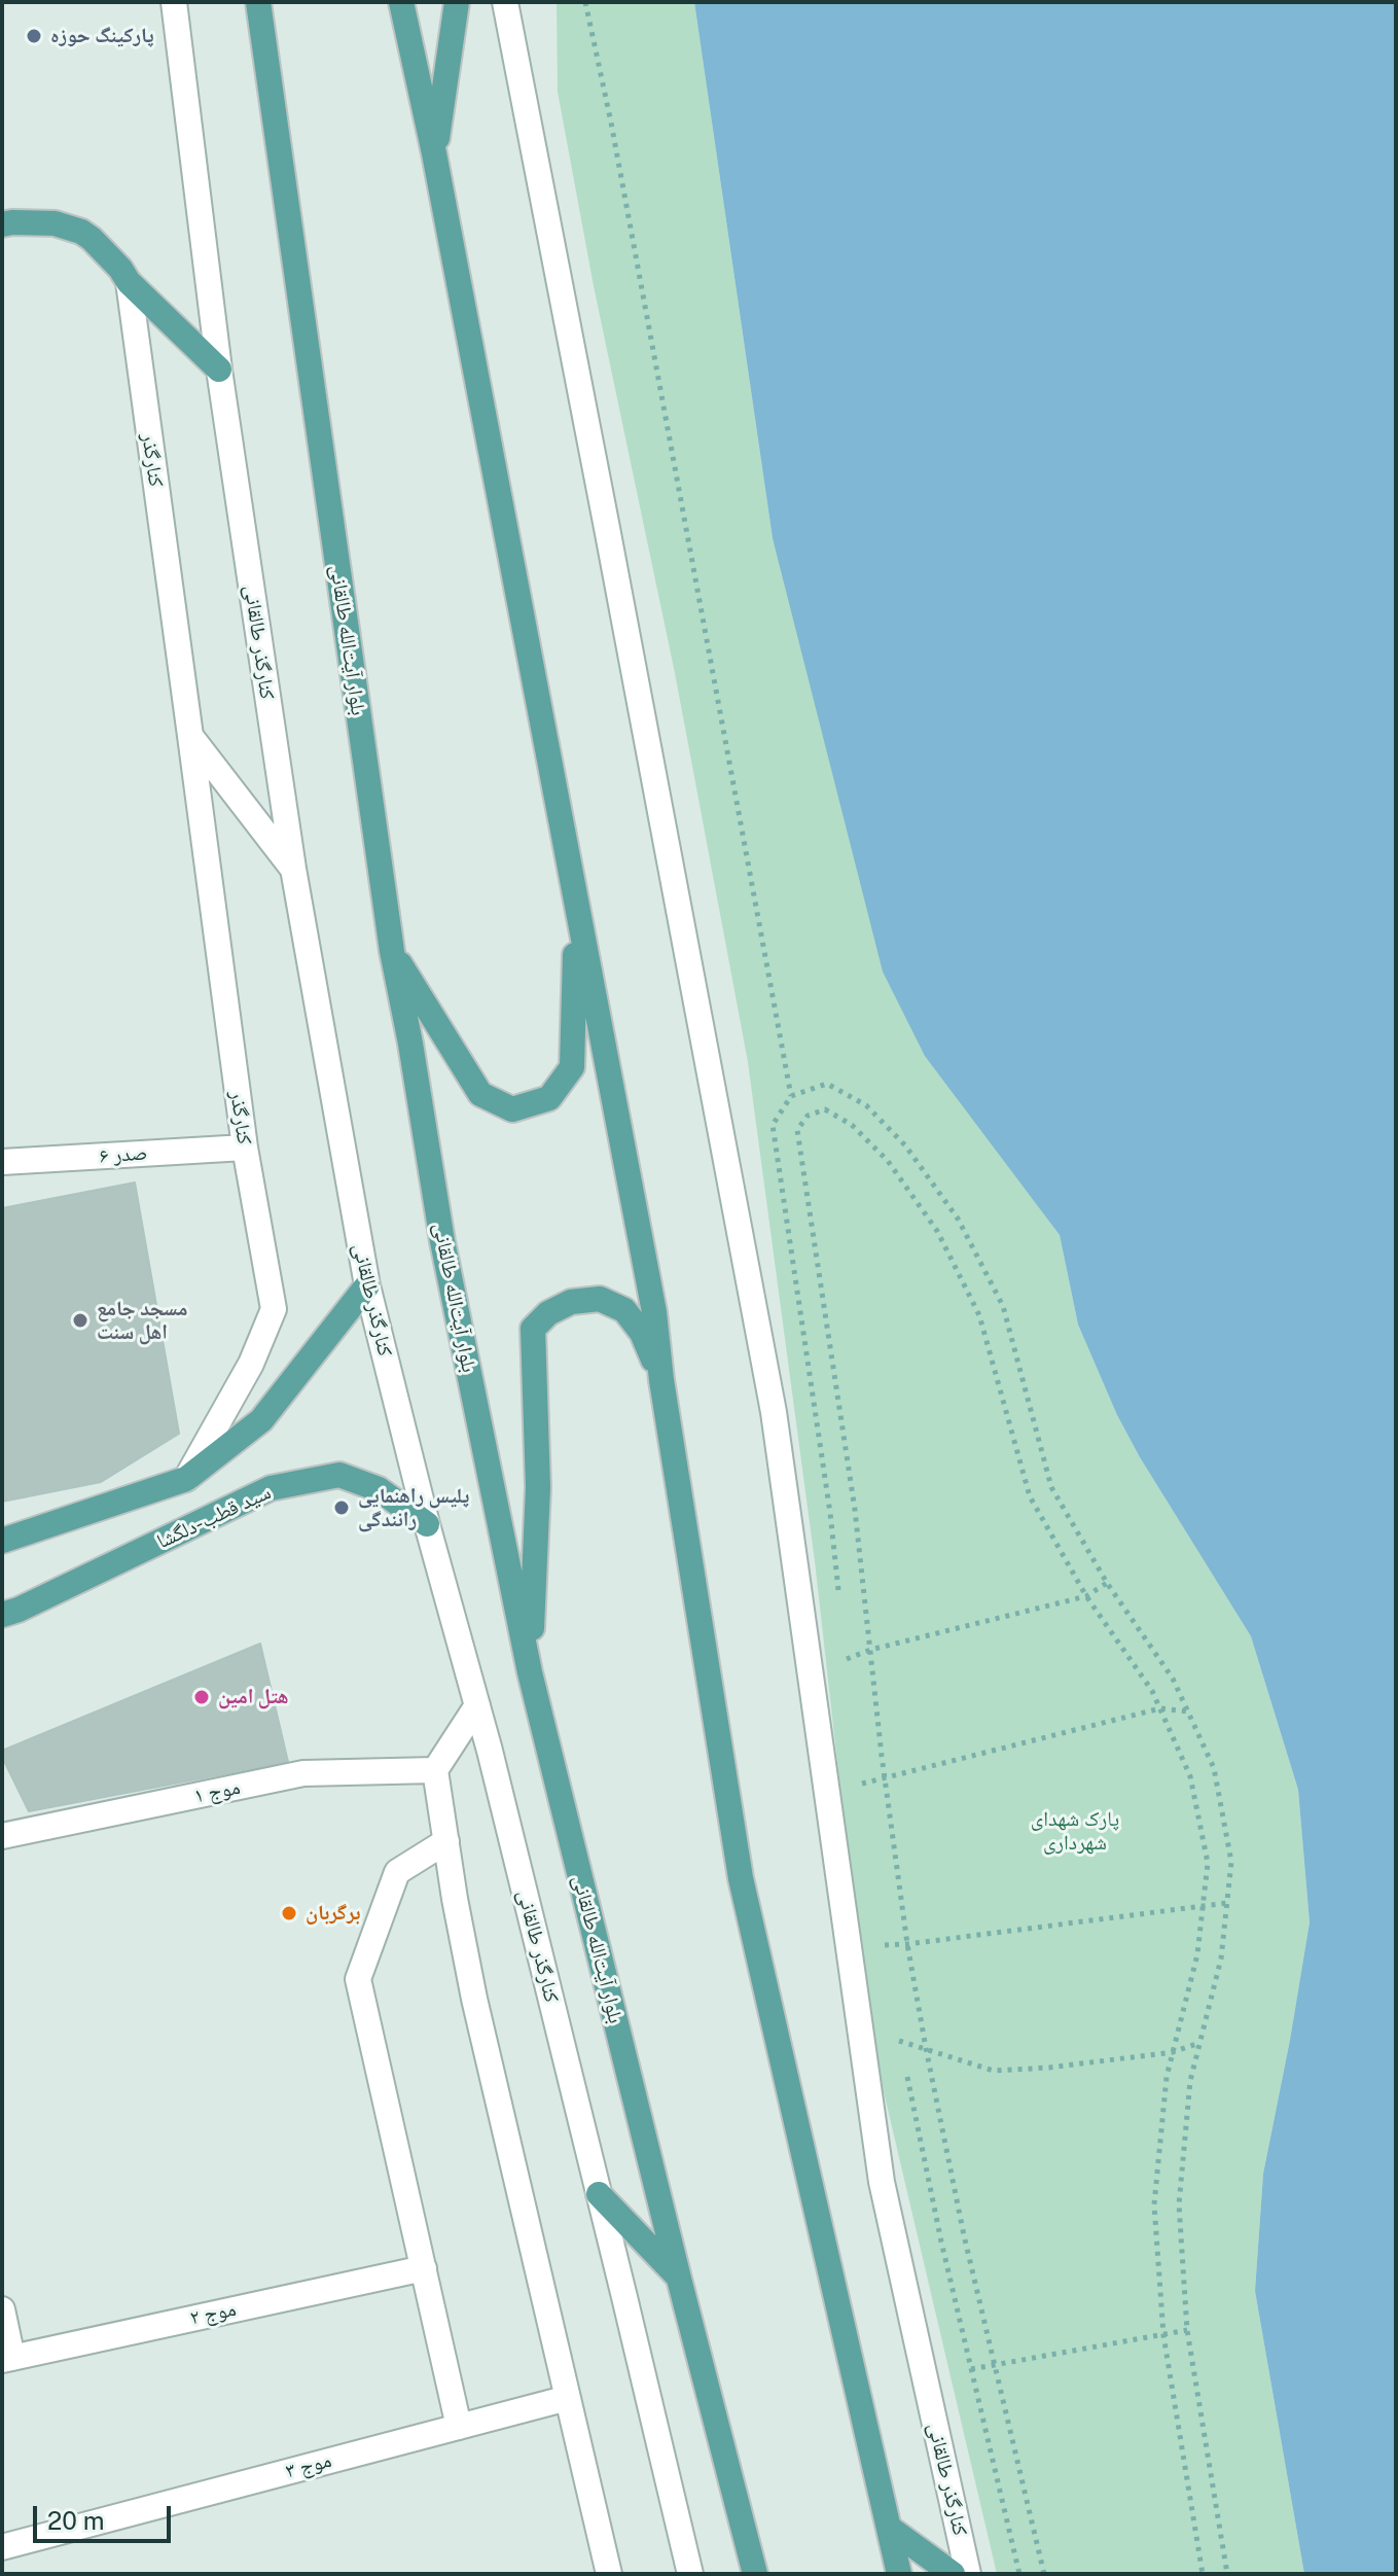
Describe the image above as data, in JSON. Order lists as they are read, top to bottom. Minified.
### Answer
{"streets":{"main road":["بلوار آیت‌الله طالقانی","سید قطب-دلگشا"],"street":["کنارگذر","کنارگذر طالقانی","صدر ۶","موج ۱","موج ۲","موج ۳"]},"crossings":[["کنارگذر","صدر ۶"],["کنارگذر طالقانی","سید قطب-دلگشا"]],"parks":["پارک شهدای شهرداری"],"places":["پارکینگ حوزه","مسجد جامع اهل سنت","پلیس راهنمایی رانندگی","هتل امین","برگربان"],"scale_bar":"20 m"}
